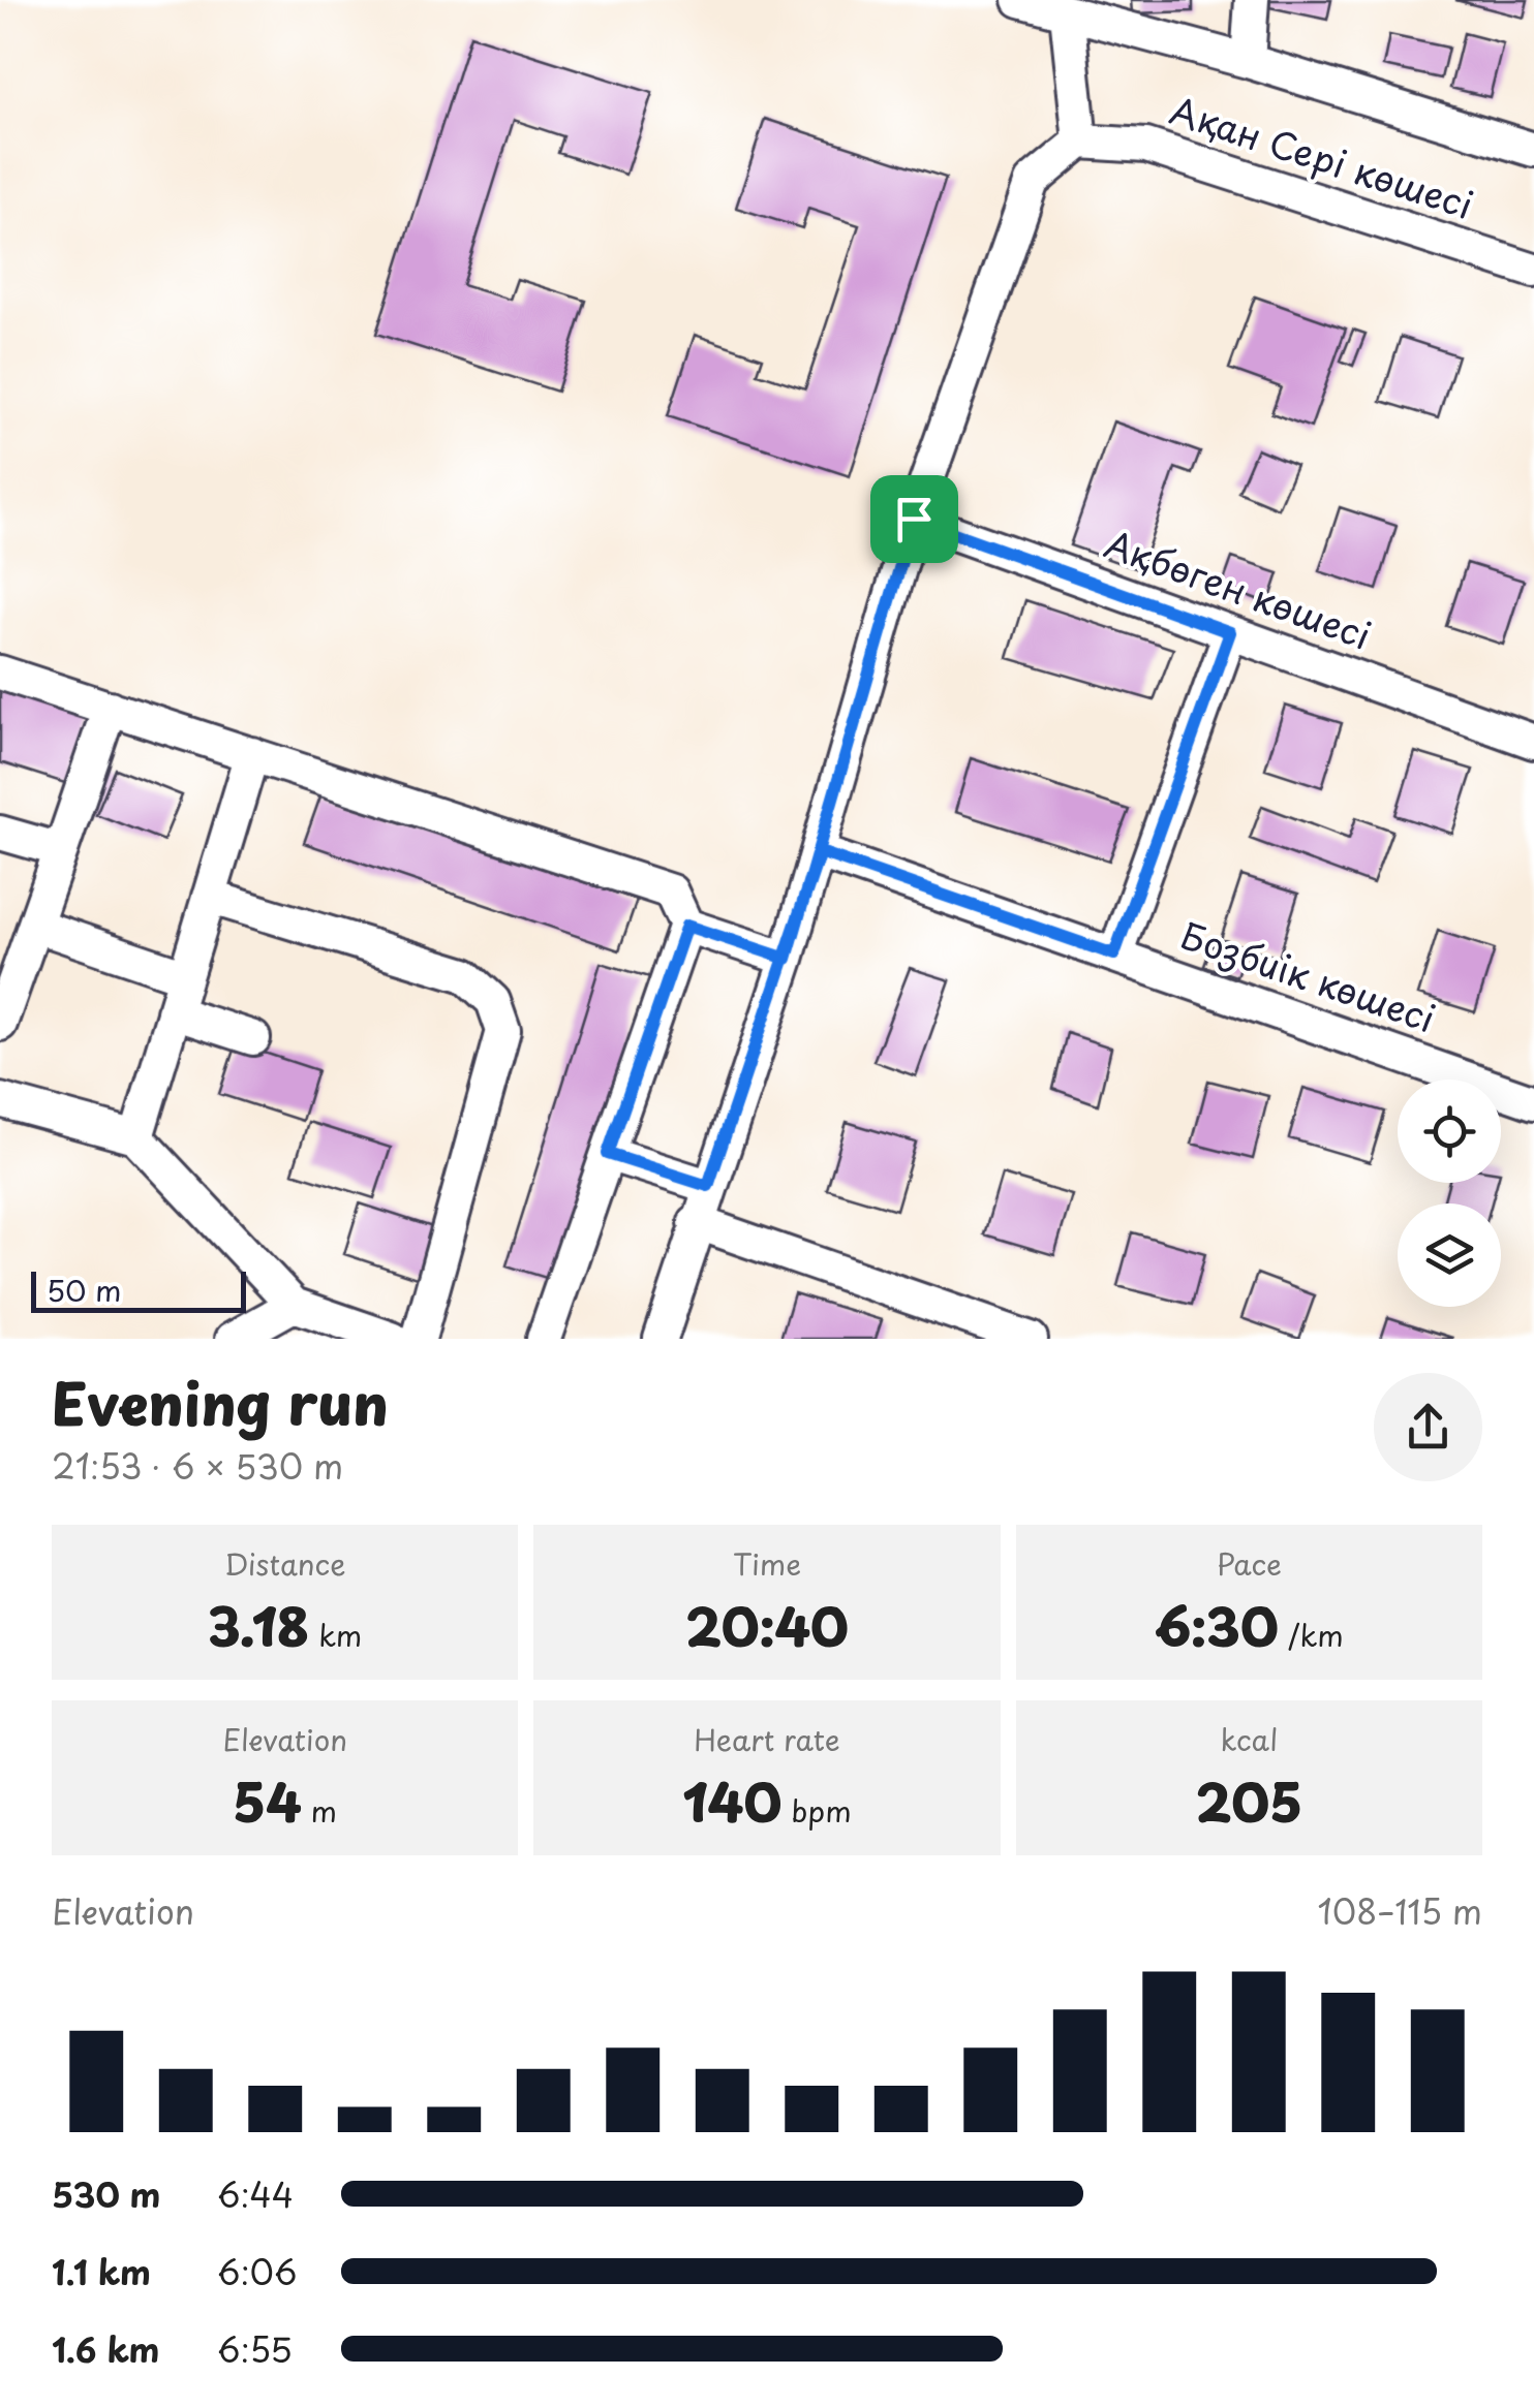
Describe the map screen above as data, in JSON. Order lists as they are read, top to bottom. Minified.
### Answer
{"streets":{"street":["Ақан Сері көшесі","Ақбөген көшесі","Бозбиік көшесі"]},"scale_bar":"50 m","page":{"scale":"50 m","heading":["Evening run","21:53 · 6 × 530 m"],"stats":[["Distance","3.18 km"],["Time","20:40"],["Pace","6:30 /km"],["Elevation","54 m"],["Heart rate","140 bpm"],["kcal","205"]],"chart":["Elevation","108–115 m"],"list":[{"name":"530 m","note":"6:44"},{"name":"1.1 km","note":"6:06"},{"name":"1.6 km","note":"6:55"}]}}
